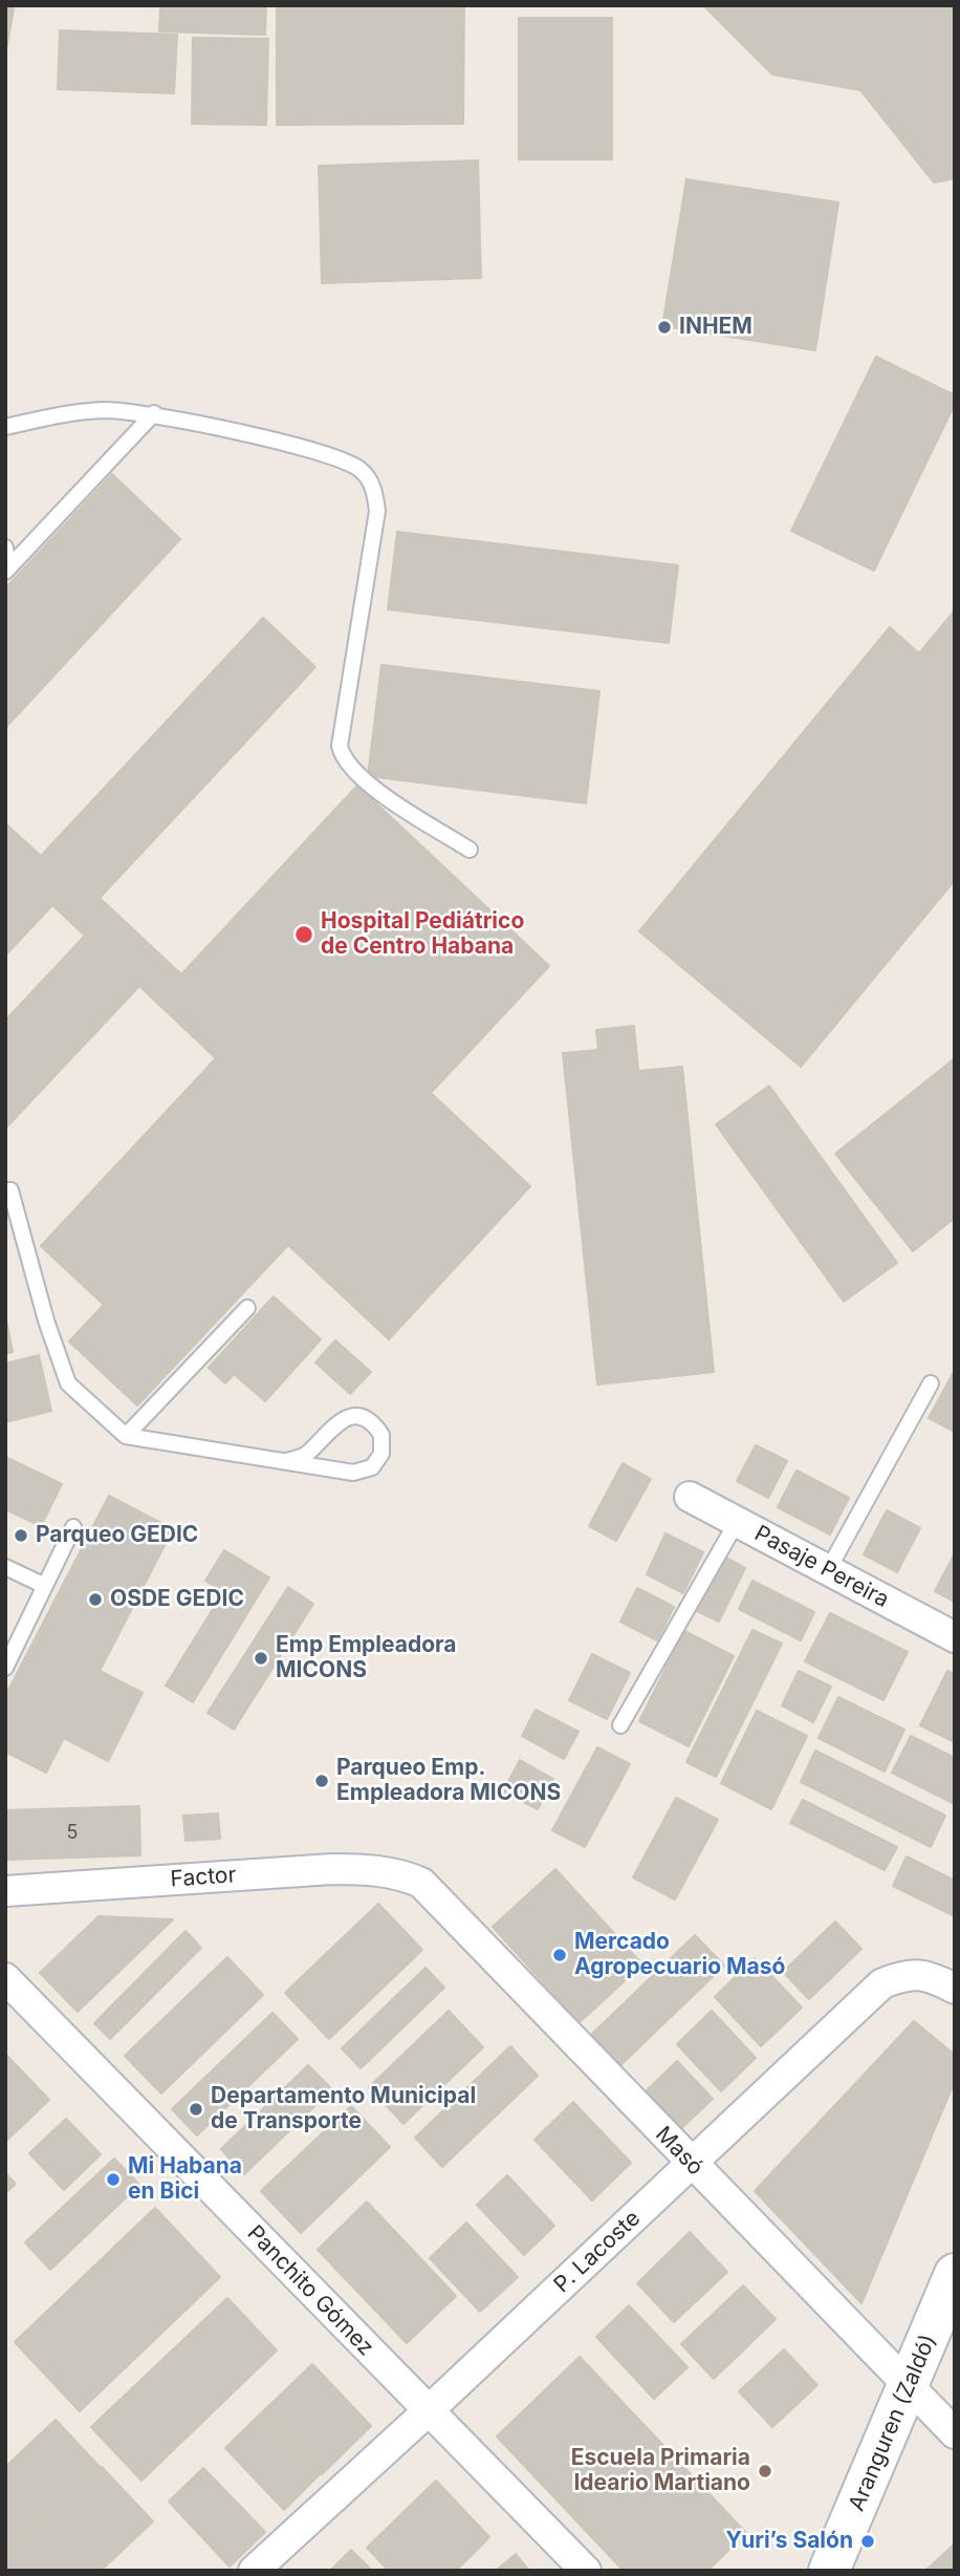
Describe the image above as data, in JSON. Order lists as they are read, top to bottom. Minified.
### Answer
{"streets":{"main road":["Aranguren (Zaldó)"],"street":["Pasaje Pereira","Factor","Masó","P. Lacoste","Panchito Gómez"]},"crossings":[["Factor","Masó"],["Masó","P. Lacoste"],["Masó","Aranguren (Zaldó)"],["P. Lacoste","Panchito Gómez"]],"places":["INHEM","Hospital Pediátrico de Centro Habana","Parqueo GEDIC","OSDE GEDIC","Emp Empleadora MICONS","Parqueo Emp. Empleadora MICONS","Mercado Agropecuario Masó","Departamento Municipal de Transporte","Mi Habana en Bici","Escuela Primaria Ideario Martiano","Yuri’s Salón"],"house_numbers":["5"]}
